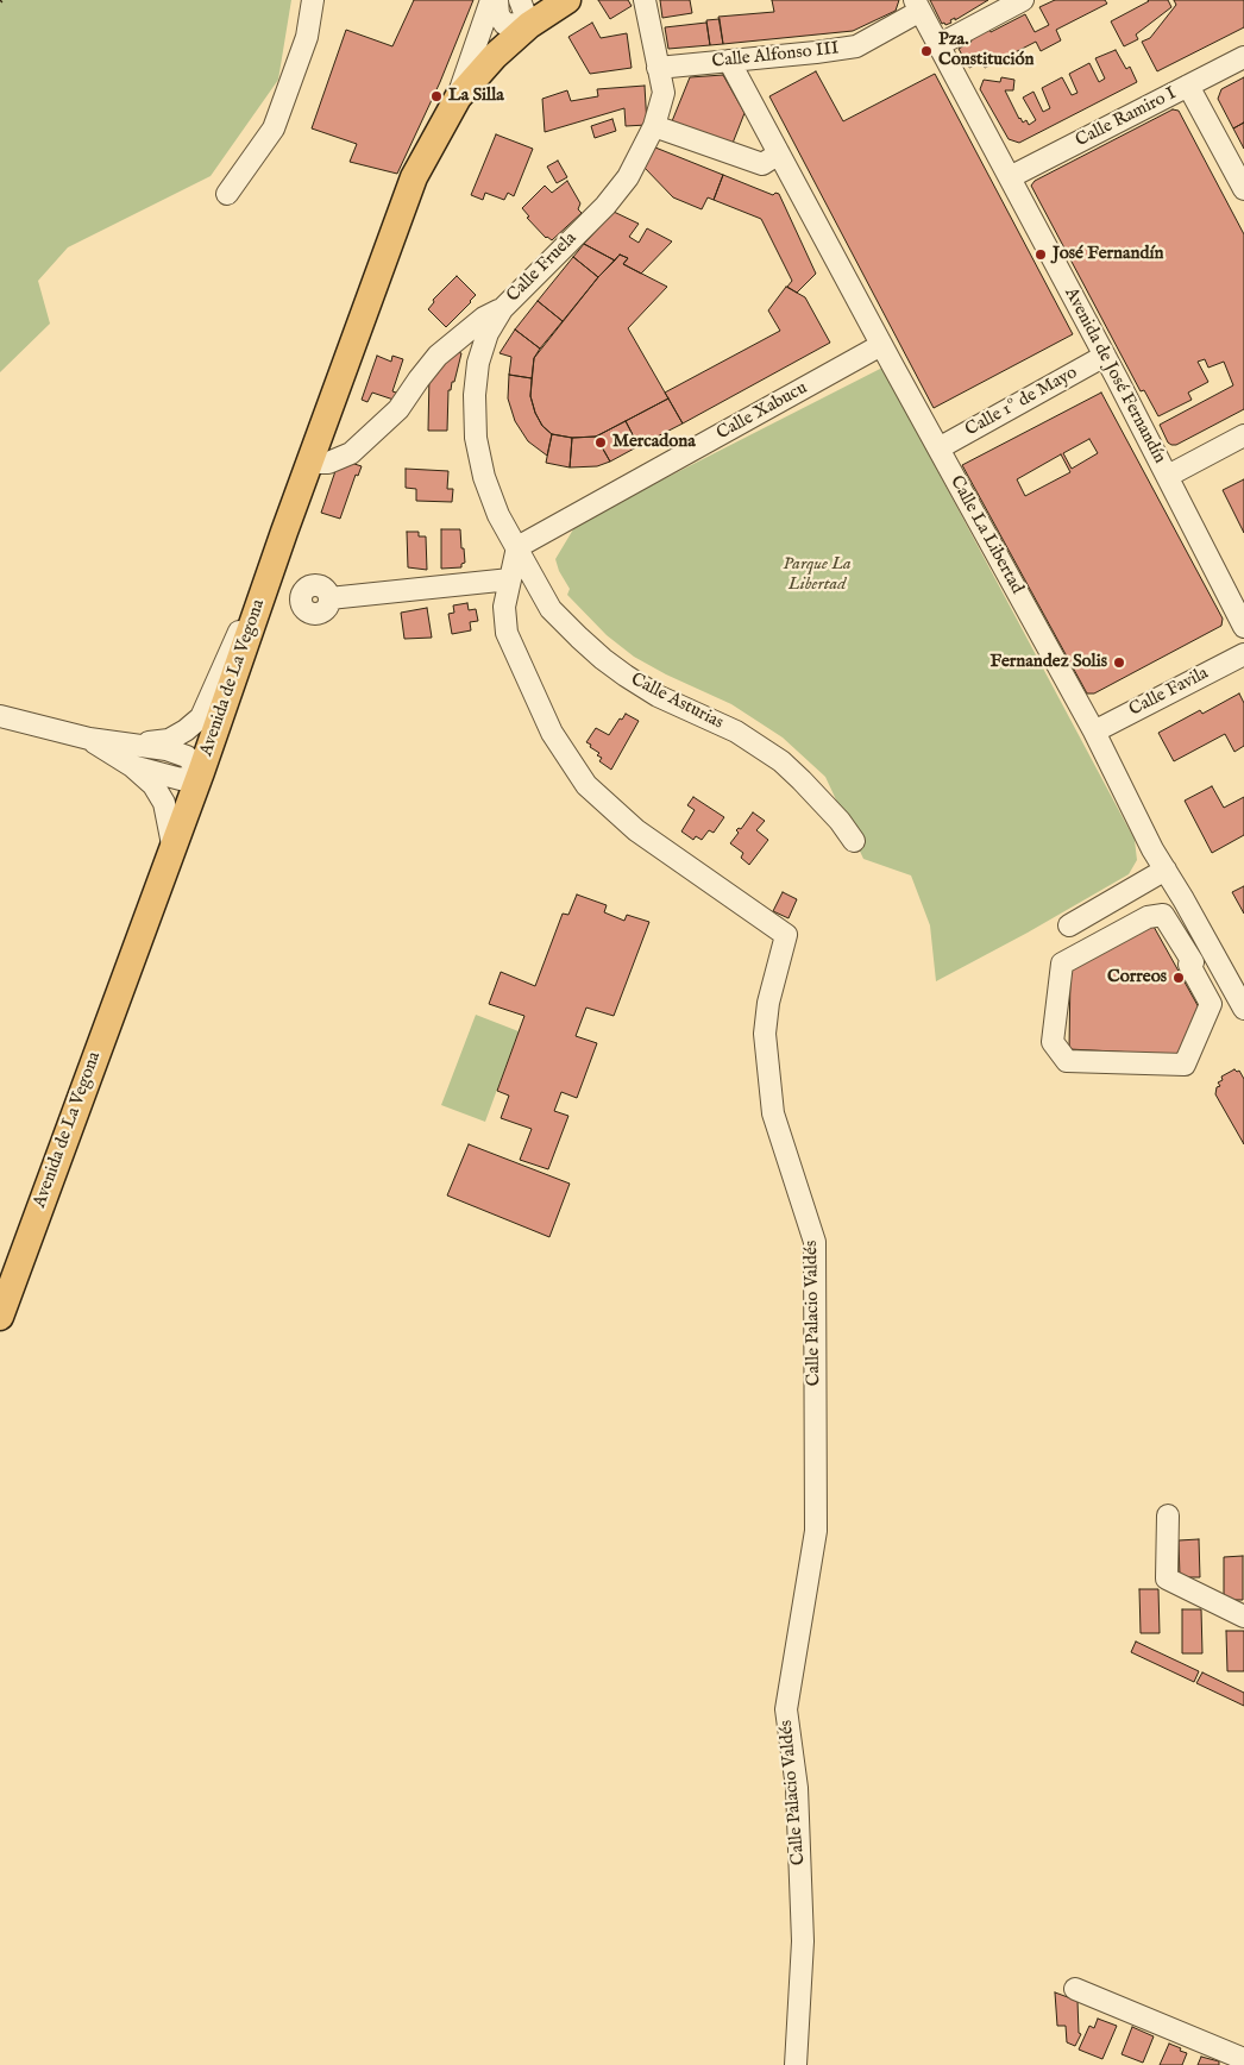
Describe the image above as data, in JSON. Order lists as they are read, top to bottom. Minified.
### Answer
{"streets":{"main road":["Avenida de La Vegona"],"street":["Calle Alfonso III","Calle Ramiro I","Calle Fruela","Avenida de José Fernandín","Calle 1º de Mayo","Calle Xabucu","Calle La Libertad","Calle Favila","Calle Asturias","Calle Palacio Valdés"]},"crossings":[["Calle Alfonso III","Calle Fruela"],["Calle Alfonso III","Avenida de José Fernandín"],["Calle Alfonso III","Calle La Libertad"],["Calle Ramiro I","Avenida de José Fernandín"],["Calle Fruela","Calle Xabucu"],["Calle Fruela","Calle Asturias"],["Calle Fruela","Calle Palacio Valdés"],["Avenida de José Fernandín","Calle 1º de Mayo"],["Calle 1º de Mayo","Calle La Libertad"],["Calle Xabucu","Calle La Libertad"],["Calle Xabucu","Calle Asturias"],["Calle Xabucu","Calle Palacio Valdés"],["Calle La Libertad","Calle Favila"],["Calle Asturias","Calle Palacio Valdés"]],"parks":["Parque La Libertad"],"places":["Pza. Constitución","La Silla","José Fernandín","Mercadona","Fernandez Solis","Correos"]}
